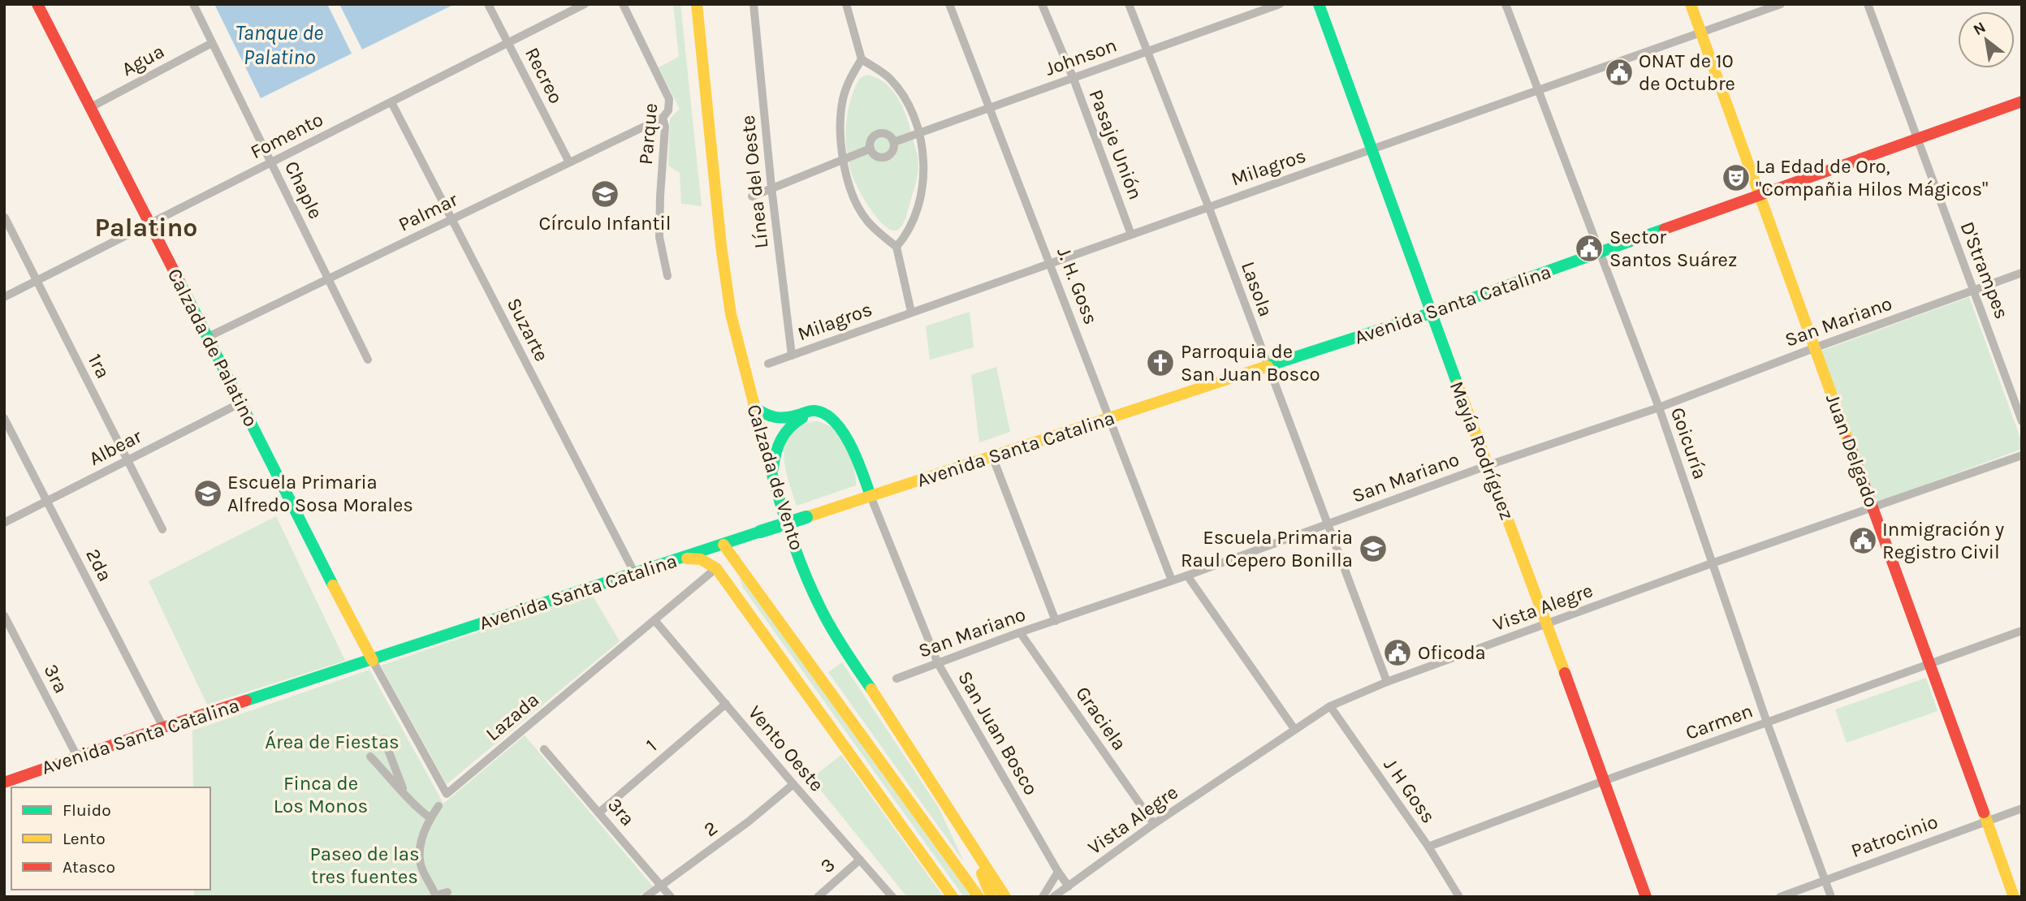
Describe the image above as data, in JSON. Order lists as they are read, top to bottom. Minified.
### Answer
{"streets":{"main road":["Avenida Santa Catalina","Calzada de Palatino","Mayía Rodríguez","Juan Delgado","Calzada de Vento"],"street":["Johnson","Agua","Recreo","Parque","Fomento","Pasaje Unión","Milagros","Línea del Oeste","Chaple","Palmar","D'Strampes","J. H. Goss","Lasola","San Mariano","Suzarte","1ra","Goicuría","Albear","2da","Vista Alegre","3ra","Lazada","Graciela","Carmen","San Juan Bosco","1","Vento Oeste","J H Goss","2","Patrocinio","3"]},"crossings":[["Johnson","Pasaje Unión"],["Johnson","Línea del Oeste"],["Johnson","J. H. Goss"],["Johnson","Lasola"],["Agua","Chaple"],["Agua","Calzada de Palatino"],["Recreo","Fomento"],["Recreo","Palmar"],["Parque","Palmar"],["Fomento","Chaple"],["Fomento","Suzarte"],["Fomento","Calzada de Palatino"],["Fomento","1ra"],["Pasaje Unión","Milagros"],["Milagros","Línea del Oeste"],["Milagros","J. H. Goss"],["Milagros","Lasola"],["Milagros","Goicuría"],["Milagros","Mayía Rodríguez"],["Milagros","Juan Delgado"],["Chaple","Palmar"],["Palmar","Suzarte"],["Palmar","Calzada de Palatino"],["D'Strampes","Avenida Santa Catalina"],["D'Strampes","San Mariano"],["J. H. Goss","Avenida Santa Catalina"],["J. H. Goss","San Mariano"],["Lasola","Avenida Santa Catalina"],["Lasola","San Mariano"],["Lasola","Vista Alegre"],["Avenida Santa Catalina","Suzarte"],["Avenida Santa Catalina","Calzada de Palatino"],["Avenida Santa Catalina","Goicuría"],["Avenida Santa Catalina","Mayía Rodríguez"],["Avenida Santa Catalina","Juan Delgado"],["Avenida Santa Catalina","2da"],["Avenida Santa Catalina","3ra"],["Avenida Santa Catalina","Lazada"],["Avenida Santa Catalina","San Juan Bosco"],["San Mariano","Goicuría"],["San Mariano","Mayía Rodríguez"],["San Mariano","Juan Delgado"],["San Mariano","Graciela"],["San Mariano","San Juan Bosco"],["Calzada de Palatino","Albear"],["Calzada de Palatino","Lazada"],["1ra","Albear"],["Goicuría","Vista Alegre"],["Goicuría","Carmen"],["Goicuría","Patrocinio"],["Albear","2da"],["Mayía Rodríguez","Vista Alegre"],["Mayía Rodríguez","Carmen"],["Juan Delgado","Vista Alegre"],["Juan Delgado","Carmen"],["Juan Delgado","Patrocinio"],["Vista Alegre","Graciela"],["Vista Alegre","San Juan Bosco"],["Vista Alegre","J H Goss"],["3ra","1"],["3ra","2"],["Lazada","Vento Oeste"],["Carmen","J H Goss"],["1","Vento Oeste"],["Vento Oeste","2"],["Vento Oeste","3"]],"districts":["Palatino"],"water":["Tanque de Palatino"],"parks":["Área de Fiestas","Finca de Los Monos","Paseo de las tres fuentes"],"places":{"public building":["ONAT de 10 de Octubre","Sector Santos Suárez","Inmigración y Registro Civil","Oficoda"],"theatre":["La Edad de Oro, \"Compañia Hilos Mágicos\""],"school or university":["Círculo Infantil","Escuela Primaria Alfredo Sosa Morales","Escuela Primaria Raul Cepero Bonilla"],"church":["Parroquia de San Juan Bosco"]},"legend":["Fluido","Lento","Atasco"],"north":"top left"}
